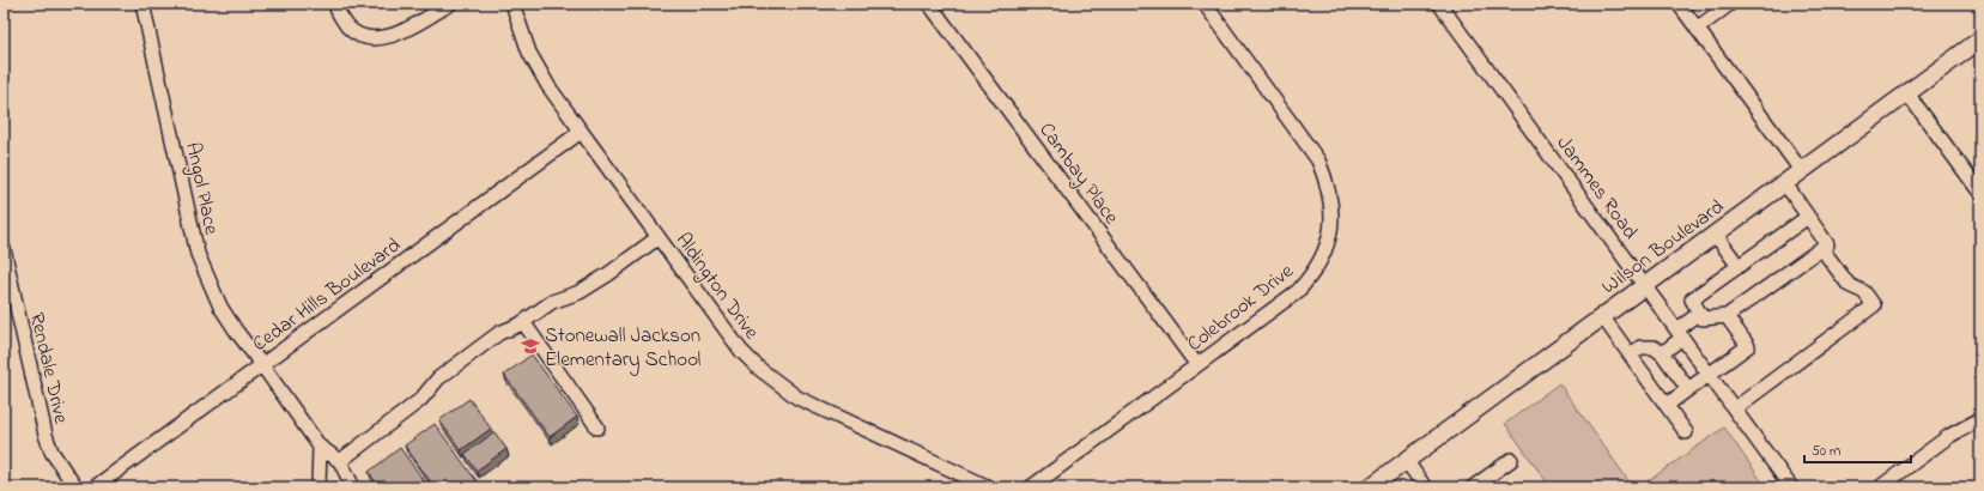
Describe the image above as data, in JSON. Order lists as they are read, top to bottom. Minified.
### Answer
{"streets":{"main road":["Wilson Boulevard"],"street":["Cambay Place","Jammes Road","Angol Place","Aldington Drive","Cedar Hills Boulevard","Colebrook Drive","Rendale Drive"]},"crossings":[["Cambay Place","Colebrook Drive"],["Jammes Road","Wilson Boulevard"],["Angol Place","Cedar Hills Boulevard"],["Aldington Drive","Cedar Hills Boulevard"]],"places":{"school or university":["Stonewall Jackson Elementary School"]},"scale_bar":"50 m"}
